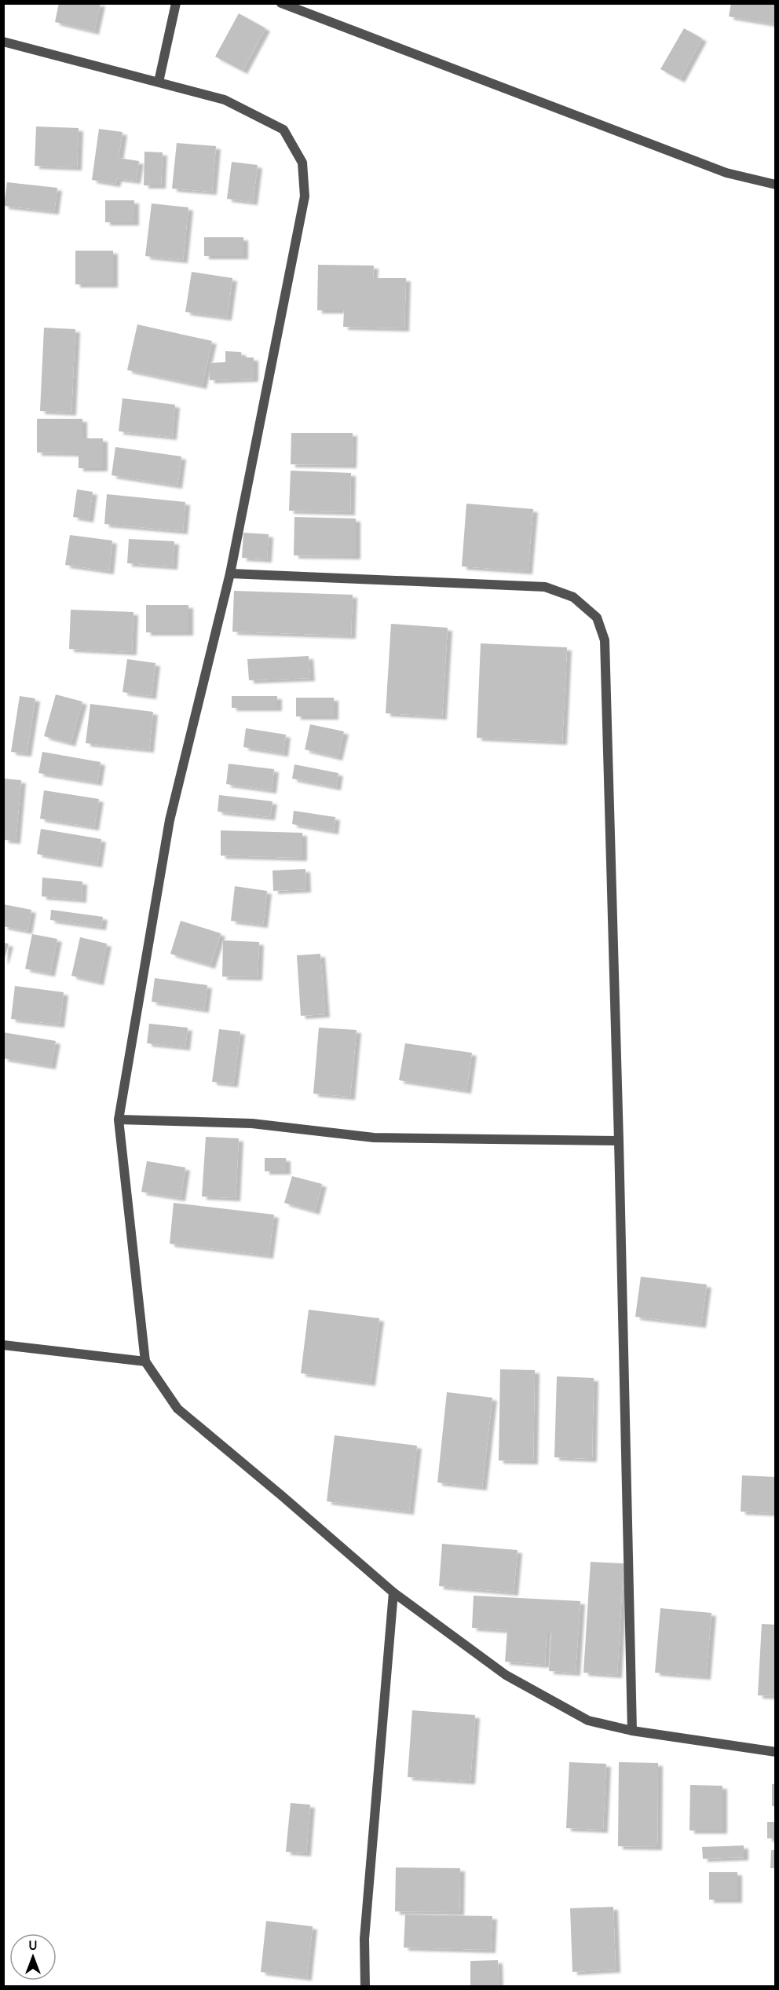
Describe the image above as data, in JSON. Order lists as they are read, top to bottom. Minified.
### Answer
{"north":"top"}
